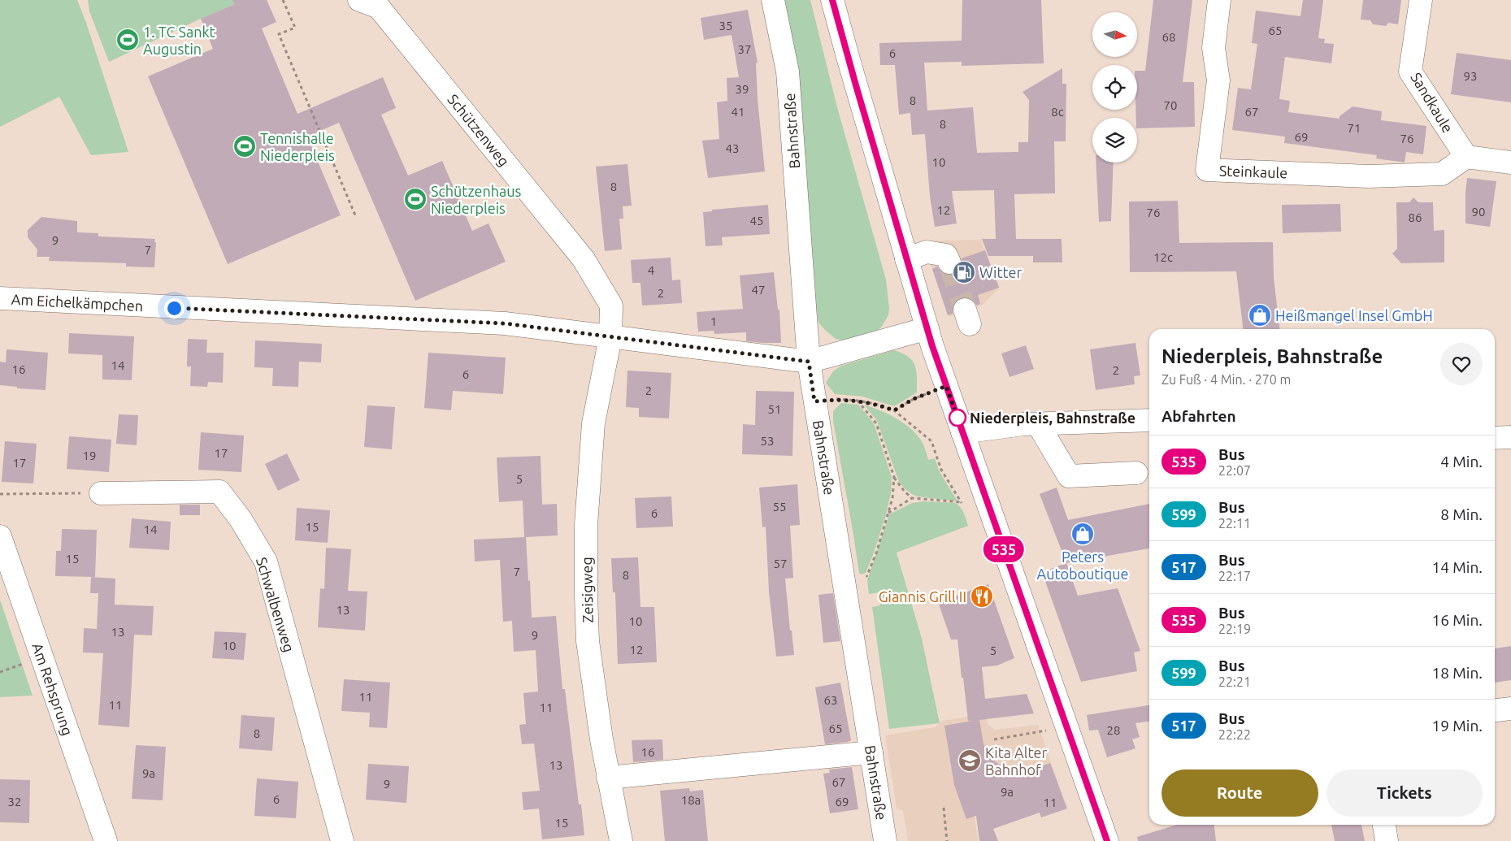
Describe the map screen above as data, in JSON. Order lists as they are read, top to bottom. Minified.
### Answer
{"streets":{"street":["Sandkaule","Schützenweg","Bahnstraße","Steinkaule","Am Eichelkämpchen","Zeisigweg","Schwalbenweg","Am Rehsprung"]},"crossings":[["Sandkaule","Steinkaule"],["Schützenweg","Am Eichelkämpchen"],["Schützenweg","Zeisigweg"],["Bahnstraße","Am Eichelkämpchen"],["Am Eichelkämpchen","Zeisigweg"]],"places":{"sports":["1. TC Sankt Augustin","Tennishalle Niederpleis","Schützenhaus Niederpleis"],"fuel station":["Witter"],"shop":["Heißmangel Insel GmbH","Peters Autoboutique"],"other":["Niederpleis, Bahnstraße"],"restaurant":["Giannis Grill II"],"school or university":["Kita Alter Bahnhof"]},"lines":["bus line 535"],"house_numbers":["35","65","68","37","6","93","39","8","70","41","8c","67","8","71","69","76","43","10","8","12","90","76","86","45","9","7","12c","4","47","2","1","14","16","2","6","2","51","53","17","19","17","5","55","6","15","14","15","57","7","8","13","10","13","9","10","12","5","11","63","11","11","65","28","8","16","13","9a","67","9","9a","6","18a","32","69","11","15"],"north":"right","page":{"on_map":"535","heading":[["Niederpleis, Bahnstraße","Zu Fuß · 4 Min. · 270 m"],"Abfahrten"],"list":[{"mark":"535","name":"Bus","note":"22:07","value":"4 Min."},{"mark":"599","name":"Bus","note":"22:11","value":"8 Min."},{"mark":"517","name":"Bus","note":"22:17","value":"14 Min."},{"mark":"535","name":"Bus","note":"22:19","value":"16 Min."},{"mark":"599","name":"Bus","note":"22:21","value":"18 Min."},{"mark":"517","name":"Bus","note":"22:22","value":"19 Min."}],"buttons":["Route","Tickets"]}}
